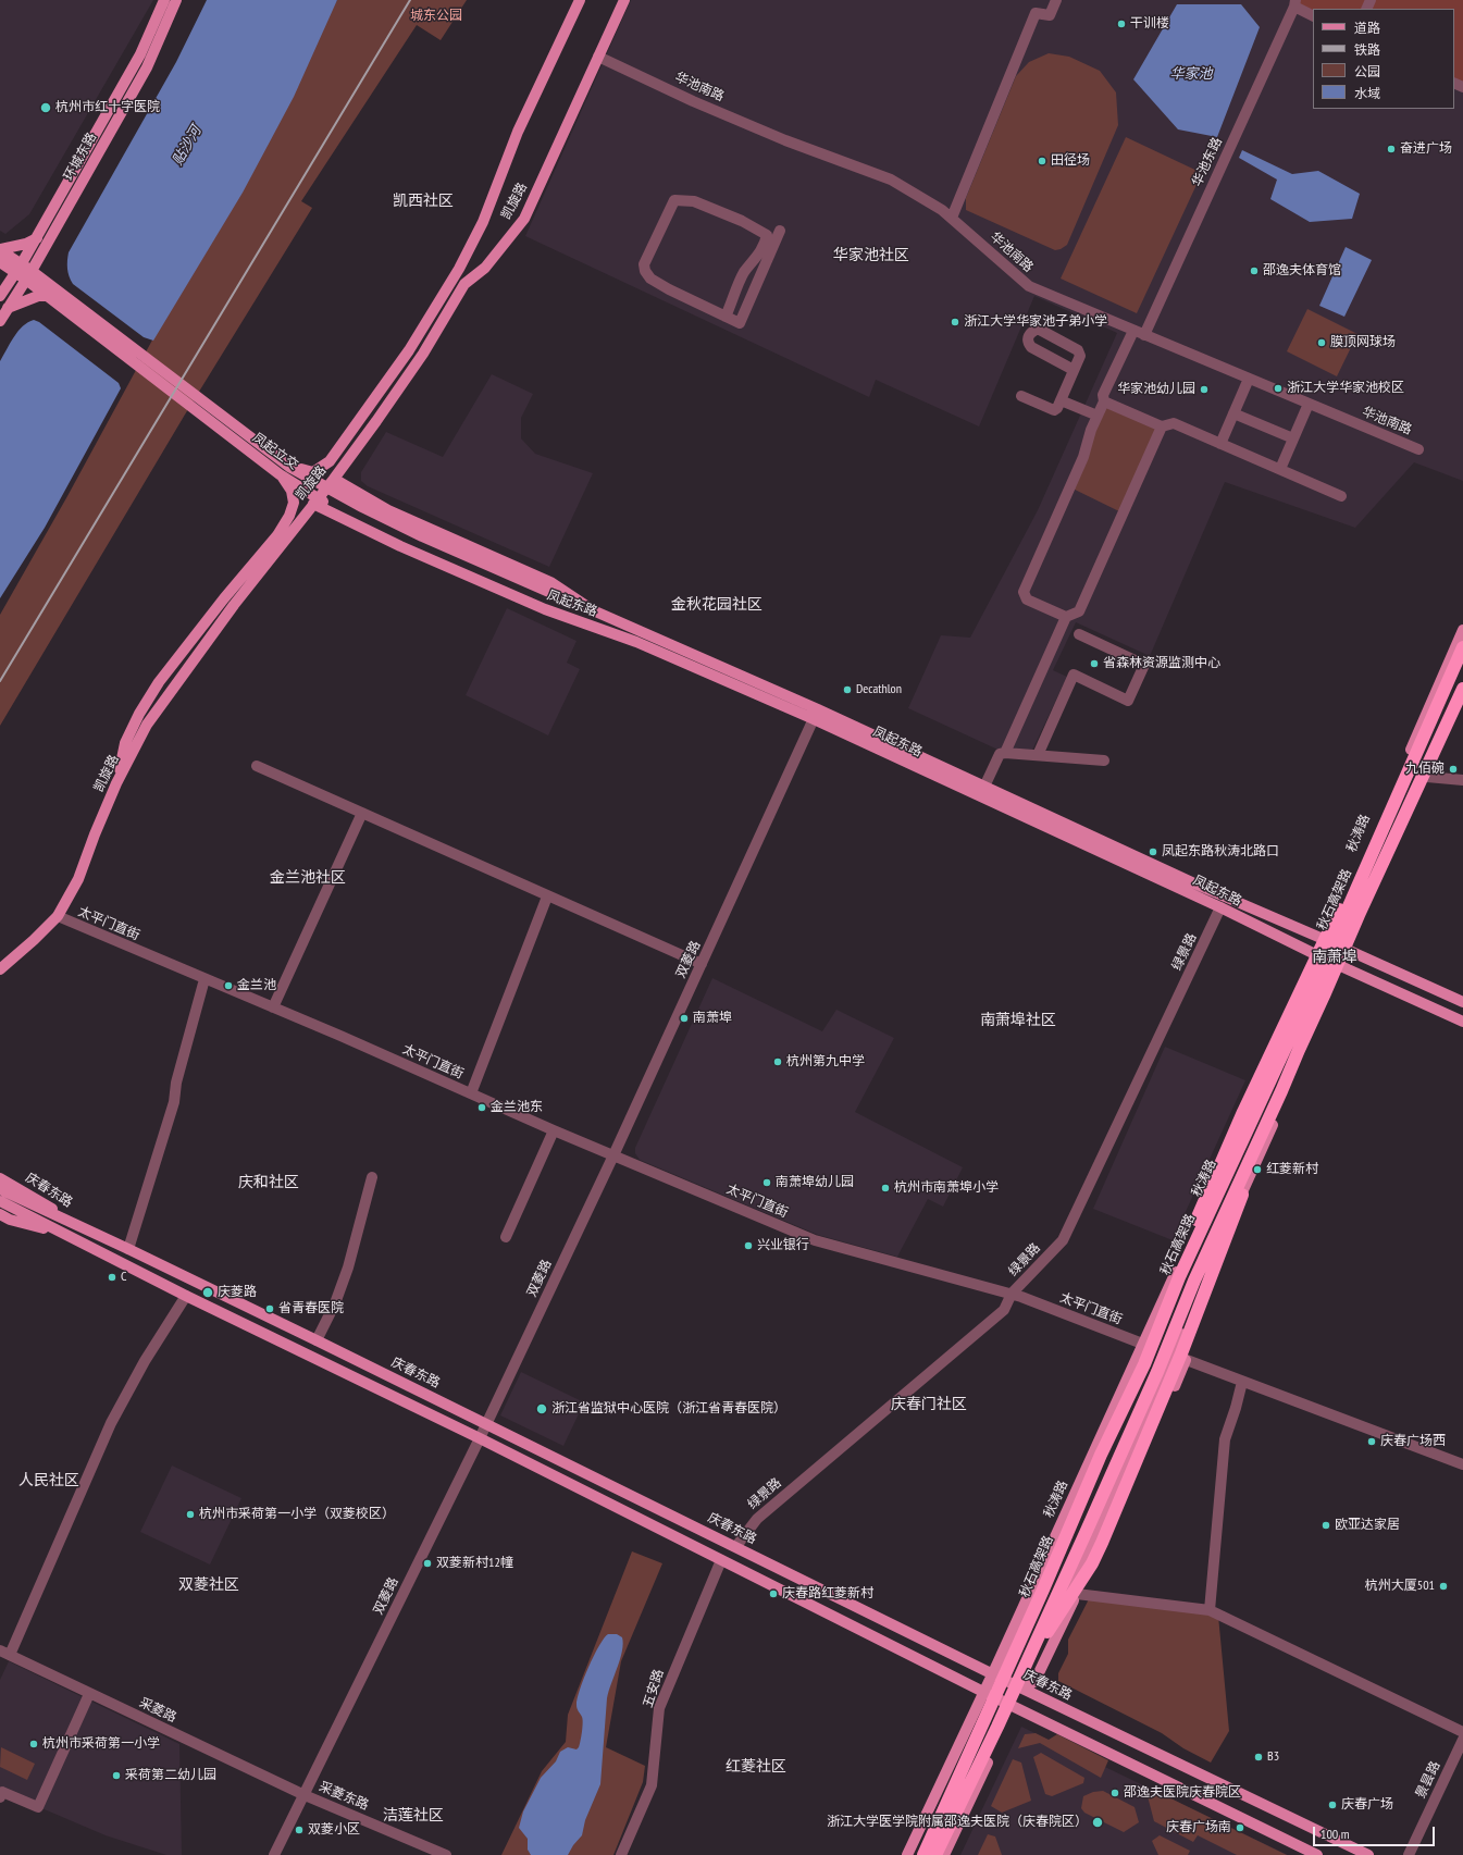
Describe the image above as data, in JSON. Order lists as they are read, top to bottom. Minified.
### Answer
{"streets":{"highway":["秋石高架路"],"main road":["环城东路","凯旋路","凤起立交","凤起东路","秋涛路","庆春东路"],"street":["华池南路","华池东路","太平门直街","绿景路","双菱路","五安路","采菱路","景昙路","采菱东路"]},"crossings":[["华池南路","华池东路"],["华池南路","凯旋路"],["环城东路","凤起立交"],["凯旋路","凤起东路"],["凯旋路","太平门直街"],["凤起立交","凤起东路"],["凤起东路","秋涛路"],["凤起东路","绿景路"],["凤起东路","双菱路"],["秋涛路","太平门直街"],["秋涛路","庆春东路"],["太平门直街","绿景路"],["太平门直街","双菱路"],["绿景路","庆春东路"],["双菱路","庆春东路"],["双菱路","采菱路"],["双菱路","采菱东路"],["采菱路","采菱东路"]],"districts":["凯西社区","华家池社区","金秋花园社区","金兰池社区","南萧埠","南萧埠社区","庆和社区","庆春门社区","人民社区","双菱社区","红菱社区","洁莲社区"],"water":["华家池","贴沙河"],"parks":["城东公园"],"places":["干训楼","杭州市红十字医院","奋进广场","田径场","邵逸夫体育馆","浙江大学华家池子弟小学","膜顶网球场","浙江大学华家池校区","华家池幼儿园","省森林资源监测中心","Decathlon","九佰碗","凤起东路秋涛北路口","金兰池","南萧埠","杭州第九中学","金兰池东","红菱新村","南萧埠幼儿园","杭州市南萧埠小学","兴业银行","C","庆菱路","省青春医院","浙江省监狱中心医院（浙江省青春医院）","庆春广场西","杭州市采荷第一小学（双菱校区）","欧亚达家居","双菱新村12幢","杭州大厦501","庆春路红菱新村","杭州市采荷第一小学","B3","采荷第二幼儿园","邵逸夫医院庆春院区","庆春广场","浙江大学医学院附属邵逸夫医院（庆春院区）","庆春广场南","双菱小区"],"legend":["道路","铁路","公园","水域"],"scale_bar":"100 m"}
